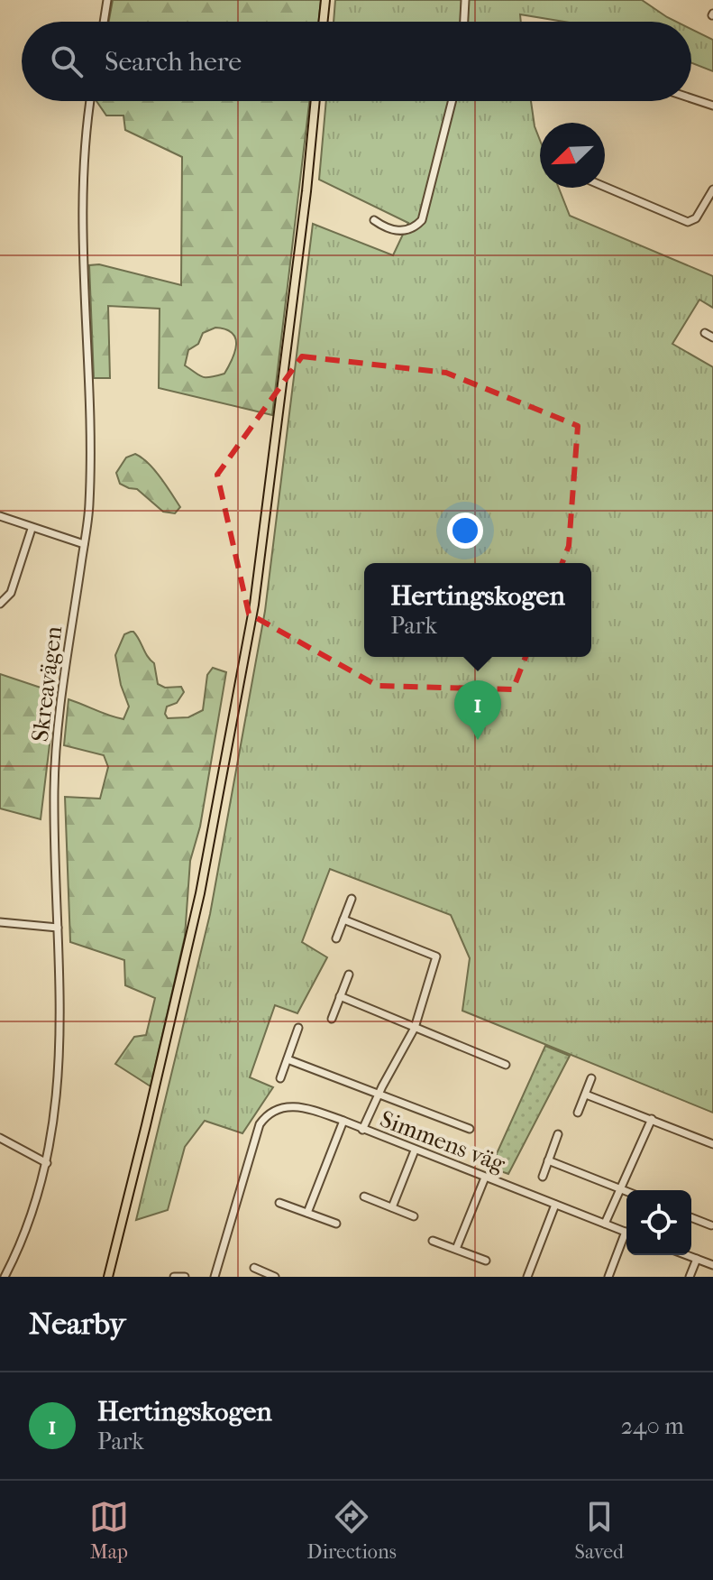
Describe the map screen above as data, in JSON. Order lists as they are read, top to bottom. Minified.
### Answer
{"streets":{"street":["Skreavägen","Simmens väg"]},"north":"bottom left","page":{"search":"Search here","popup":["Hertingskogen","Park"],"pins":"1","heading":"Nearby","list":[{"mark":"1","name":"Hertingskogen","note":"Park","value":"240 m"}],"nav":["Map","Directions","Saved"]}}
